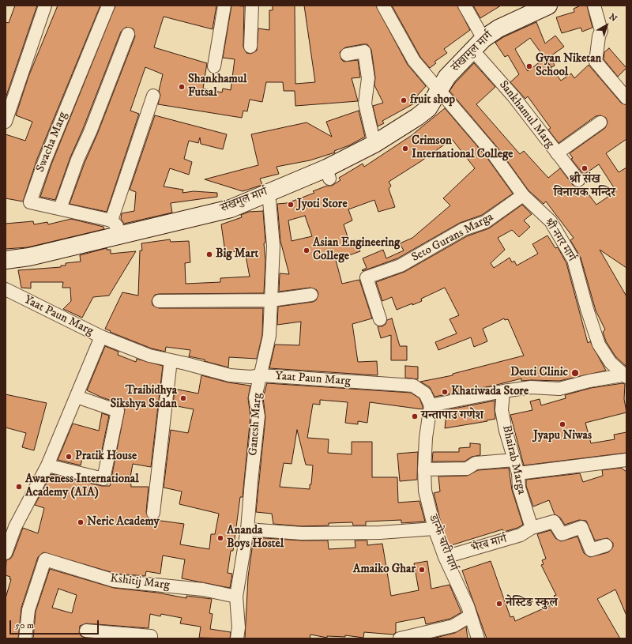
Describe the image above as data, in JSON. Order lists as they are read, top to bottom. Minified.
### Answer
{"streets":{"main road":["संखामुल मार्ग","संखमुल मार्ग"],"street":["Sankhamul Marg","Swacha Marg","Seto Gurans Marga","श्री नगर मार्ग","Yaat Paun Marg","Ganesh Marg","Bhairab Marga","डान्फे चारी मार्ग","भैरब मार्ग","Kshitij Marg"]},"crossings":[["संखामुल मार्ग","Sankhamul Marg"],["संखामुल मार्ग","संखमुल मार्ग"],["संखामुल मार्ग","श्री नगर मार्ग"],["संखमुल मार्ग","श्री नगर मार्ग"],["संखमुल मार्ग","Ganesh Marg"],["Seto Gurans Marga","श्री नगर मार्ग"],["Yaat Paun Marg","Ganesh Marg"],["Yaat Paun Marg","डान्फे चारी मार्ग"],["Ganesh Marg","Kshitij Marg"],["Bhairab Marga","भैरब मार्ग"],["डान्फे चारी मार्ग","भैरब मार्ग"]],"places":["Gyan Niketan School","Shankhamul Futsal","fruit shop","Crimson International College","श्री संख विनायक मन्दिर","Jyoti Store","Asian Engineering College","Big Mart","Deuti Clinic","Khatiwada Store","Traibidhya Sikshya Sadan","यन्तापाउ गणेश","Jyapu Niwas","Pratik House","Awareness International Academy (AIA)","Neric Academy","Ananda Boys Hostel","Amaiko Ghar","नेस्टिङ स्कुल"],"scale_bar":"50 m","north":"top right"}
